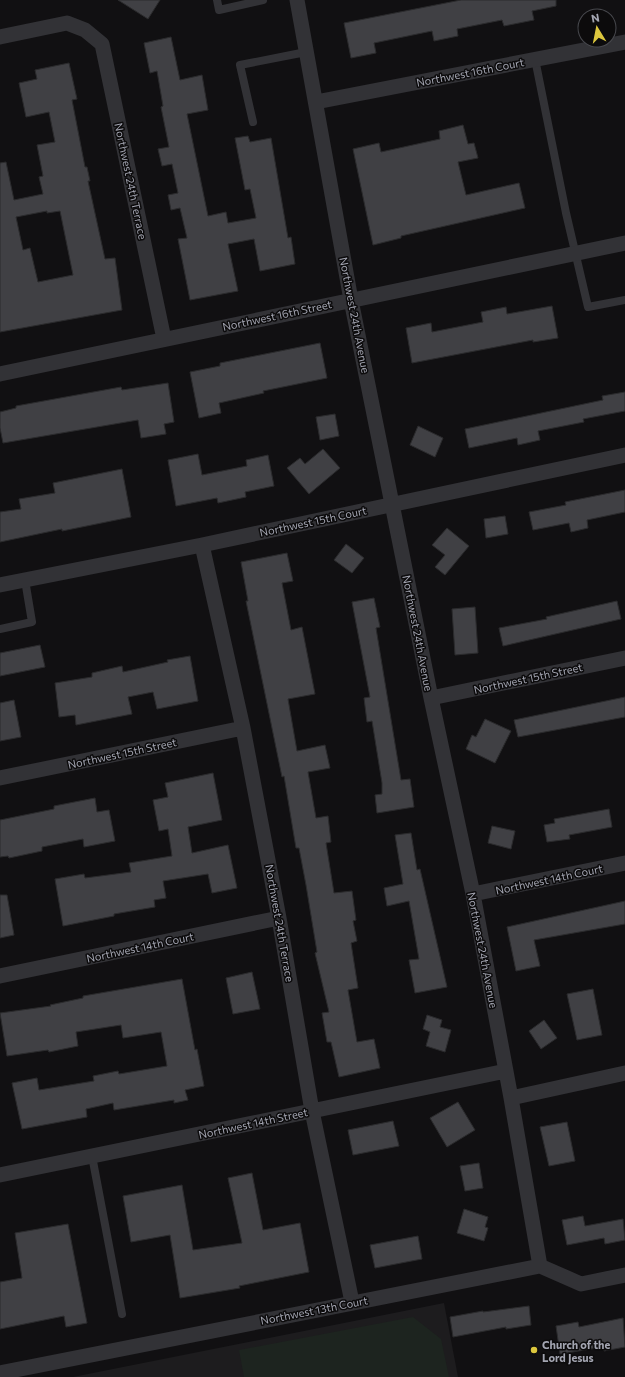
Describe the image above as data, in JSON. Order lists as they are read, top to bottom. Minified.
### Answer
{"streets":{"street":["Northwest 16th Court","Northwest 24th Terrace","Northwest 16th Street","Northwest 24th Avenue","Northwest 15th Court","Northwest 15th Street","Northwest 14th Court","Northwest 14th Street","Northwest 13th Court"]},"crossings":[["Northwest 16th Court","Northwest 24th Avenue"],["Northwest 24th Terrace","Northwest 16th Street"],["Northwest 24th Terrace","Northwest 15th Court"],["Northwest 24th Terrace","Northwest 15th Street"],["Northwest 24th Terrace","Northwest 14th Court"],["Northwest 24th Terrace","Northwest 14th Street"],["Northwest 24th Terrace","Northwest 13th Court"],["Northwest 16th Street","Northwest 24th Avenue"],["Northwest 24th Avenue","Northwest 15th Court"],["Northwest 24th Avenue","Northwest 15th Street"],["Northwest 24th Avenue","Northwest 14th Court"],["Northwest 24th Avenue","Northwest 14th Street"],["Northwest 24th Avenue","Northwest 13th Court"]],"places":["Church of the Lord Jesus"],"north":"top"}
